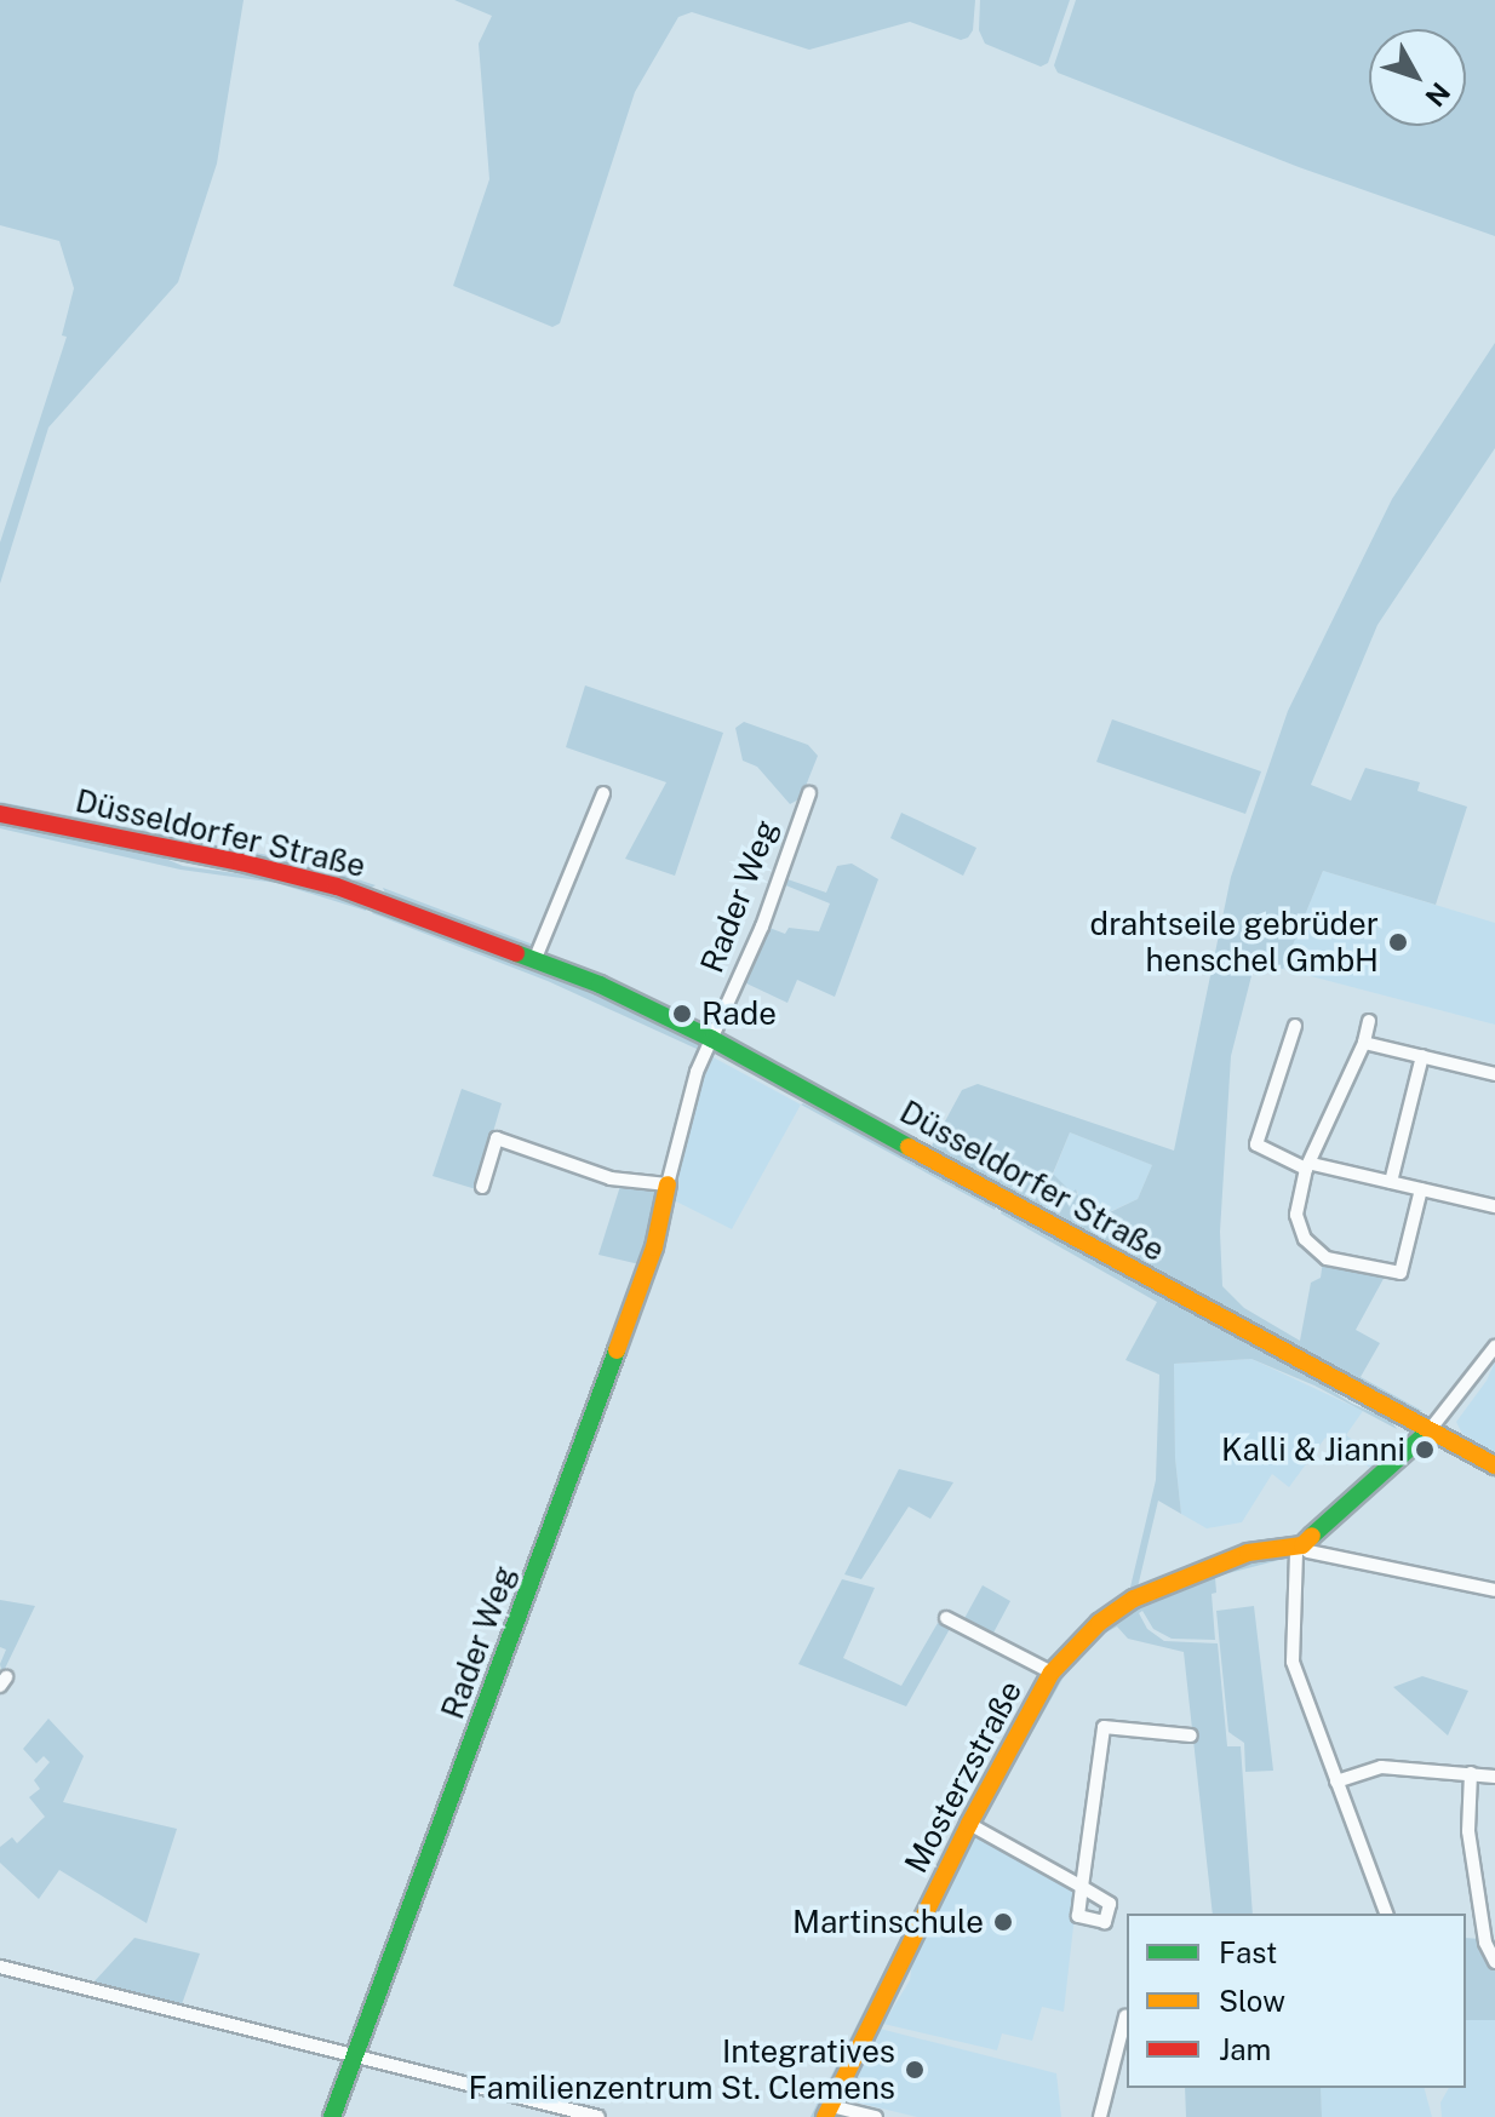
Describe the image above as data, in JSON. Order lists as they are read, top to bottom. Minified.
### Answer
{"streets":{"street":["Düsseldorfer Straße","Rader Weg","Mosterzstraße"]},"crossings":[["Düsseldorfer Straße","Rader Weg"]],"places":["drahtseile gebrüder henschel GmbH","Rade","Kalli & Jianni","Martinschule","Integratives Familienzentrum St. Clemens"],"legend":["Fast","Slow","Jam"],"north":"bottom right"}
